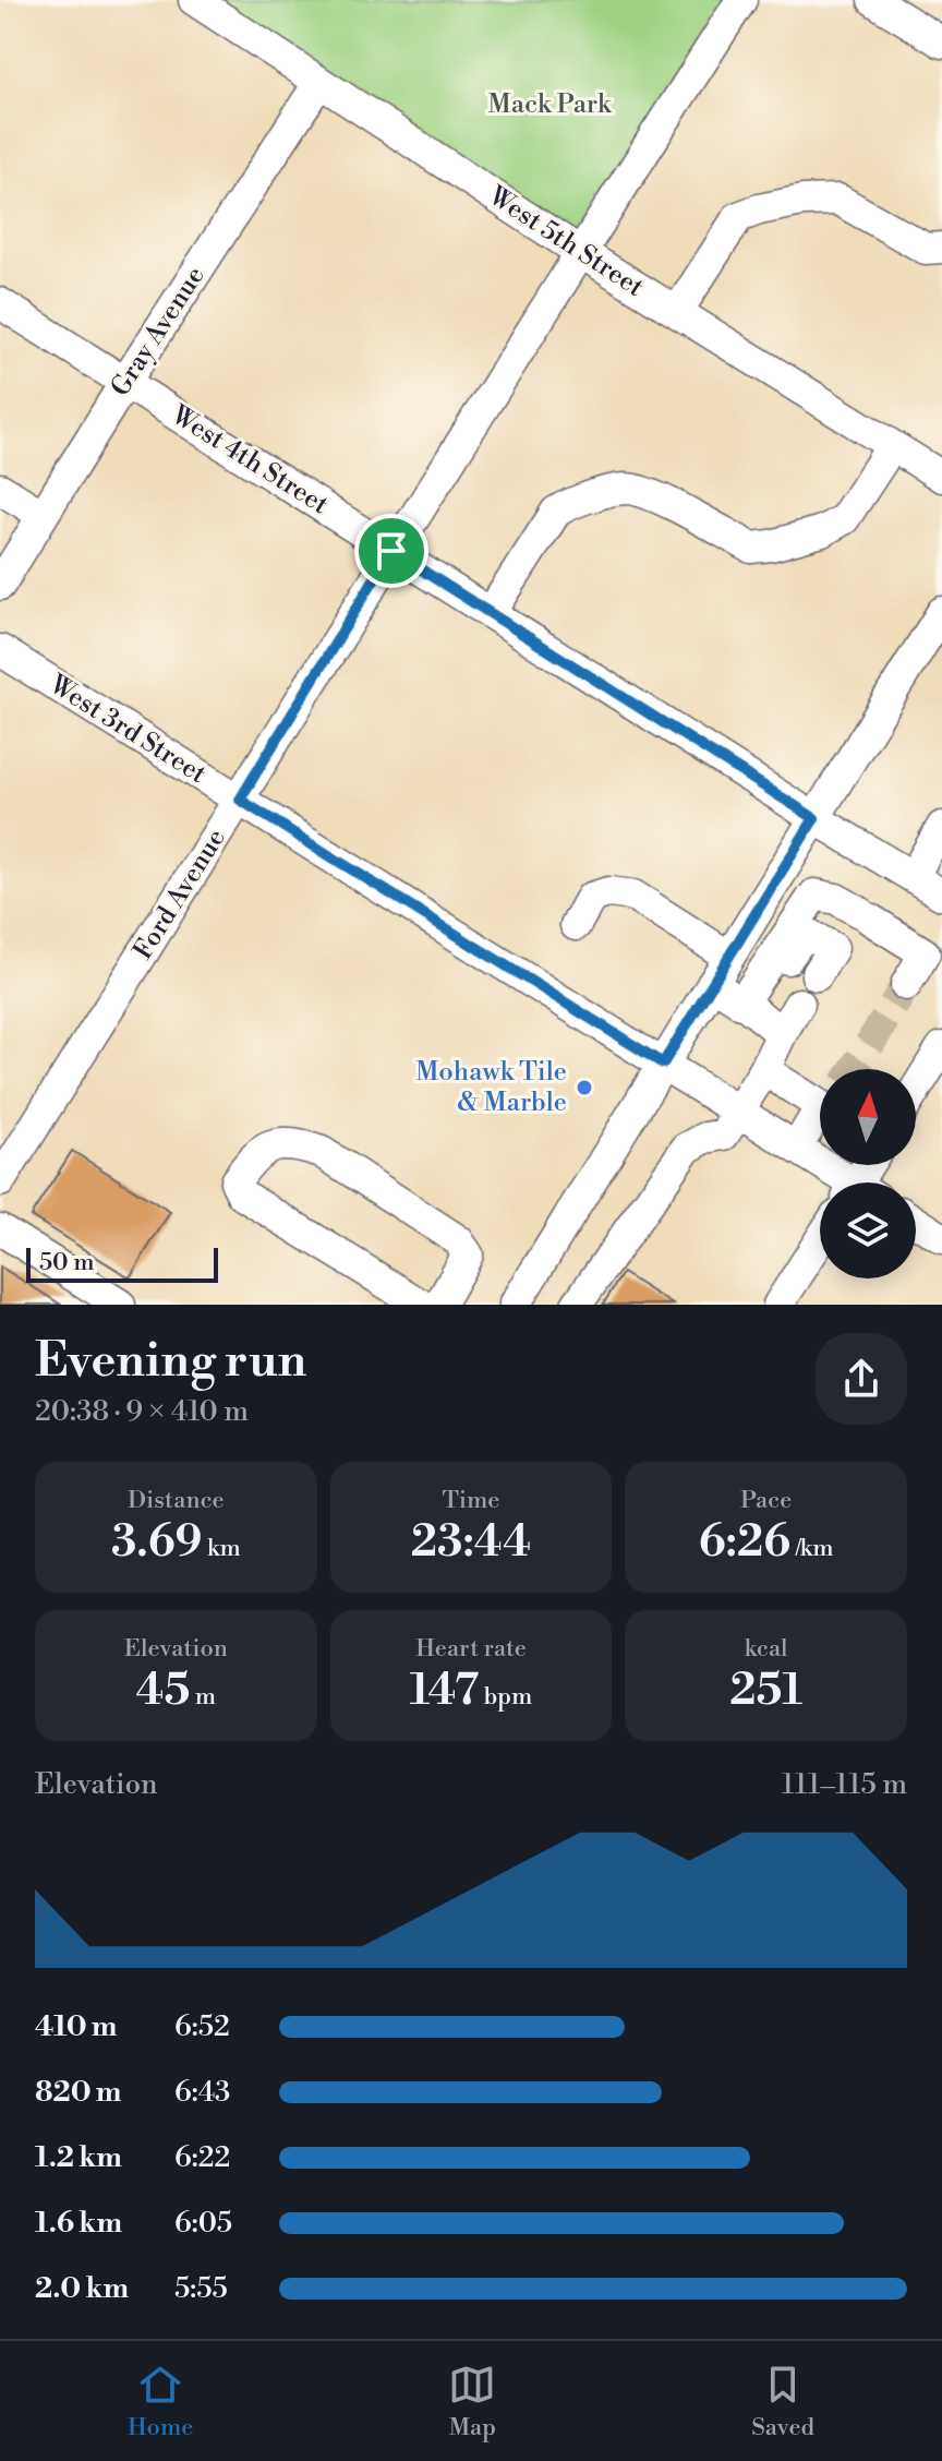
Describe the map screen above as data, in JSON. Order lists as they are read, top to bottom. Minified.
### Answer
{"streets":{"street":["West 5th Street","Gray Avenue","West 4th Street","West 3rd Street","Ford Avenue"]},"crossings":[["West 5th Street","Gray Avenue"],["West 5th Street","Ford Avenue"],["Gray Avenue","West 4th Street"],["West 4th Street","Ford Avenue"],["West 3rd Street","Ford Avenue"]],"parks":["Mack Park"],"places":["Mohawk Tile & Marble"],"scale_bar":"50 m","north":"top","page":{"scale":"50 m","heading":["Evening run","20:38 · 9 × 410 m"],"stats":[["Distance","3.69 km"],["Time","23:44"],["Pace","6:26 /km"],["Elevation","45 m"],["Heart rate","147 bpm"],["kcal","251"]],"chart":["Elevation","111–115 m"],"list":[{"name":"410 m","note":"6:52"},{"name":"820 m","note":"6:43"},{"name":"1.2 km","note":"6:22"},{"name":"1.6 km","note":"6:05"},{"name":"2.0 km","note":"5:55"}],"tabs":["Home","Map","Saved"]}}
